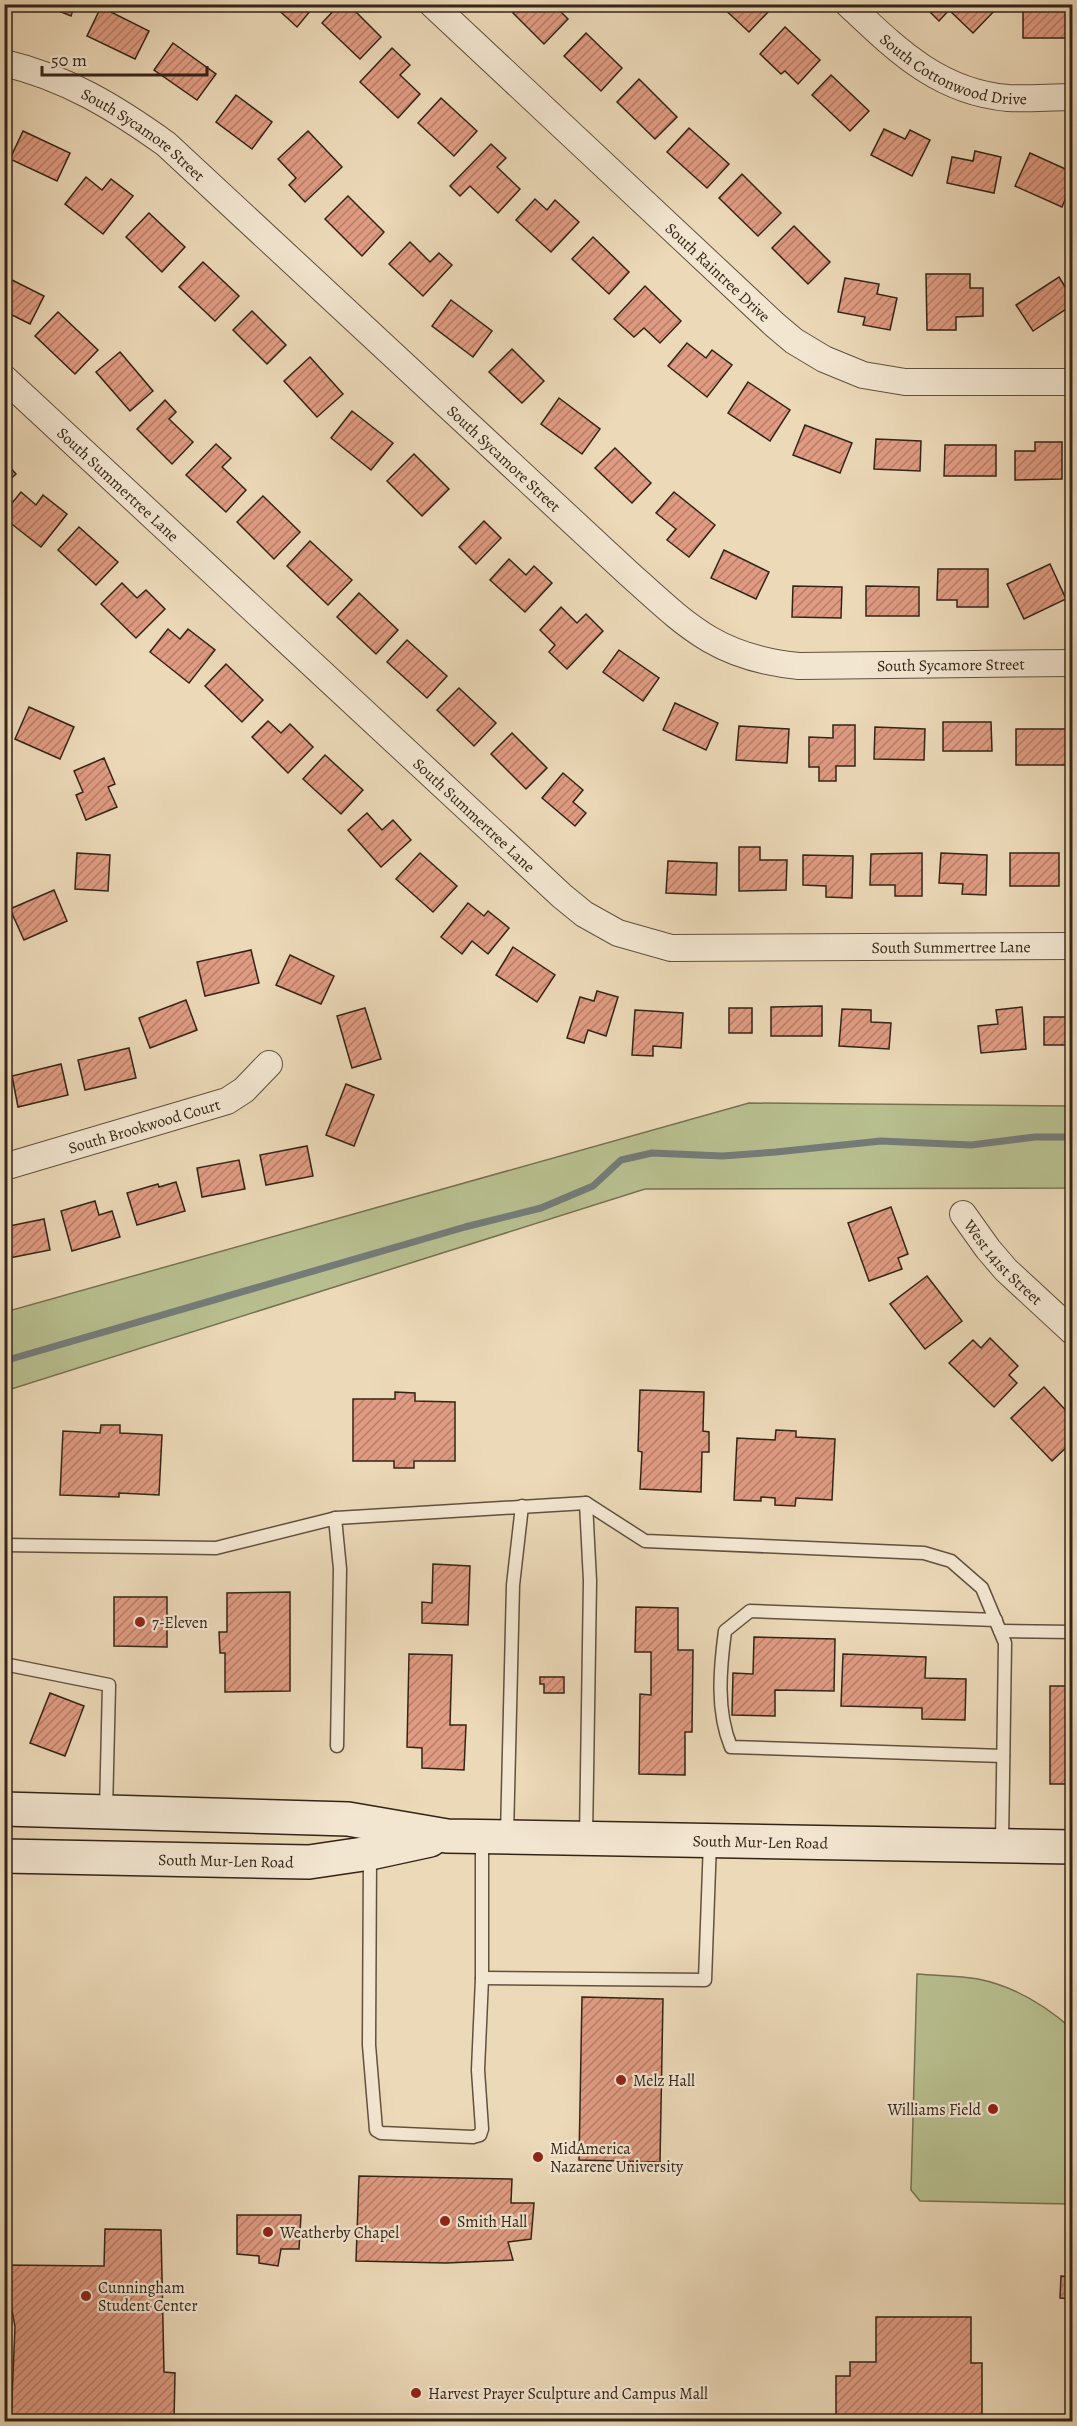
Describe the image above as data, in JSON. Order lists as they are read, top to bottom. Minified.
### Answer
{"streets":{"main road":["South Mur-Len Road"],"street":["South Cottonwood Drive","South Sycamore Street","South Raintree Drive","South Summertree Lane","South Brookwood Court","West 141st Street"]},"places":["7-Eleven","Melz Hall","Williams Field","MidAmerica Nazarene University","Smith Hall","Weatherby Chapel","Cunningham Student Center","Harvest Prayer Sculpture and Campus Mall"],"scale_bar":"50 m"}
